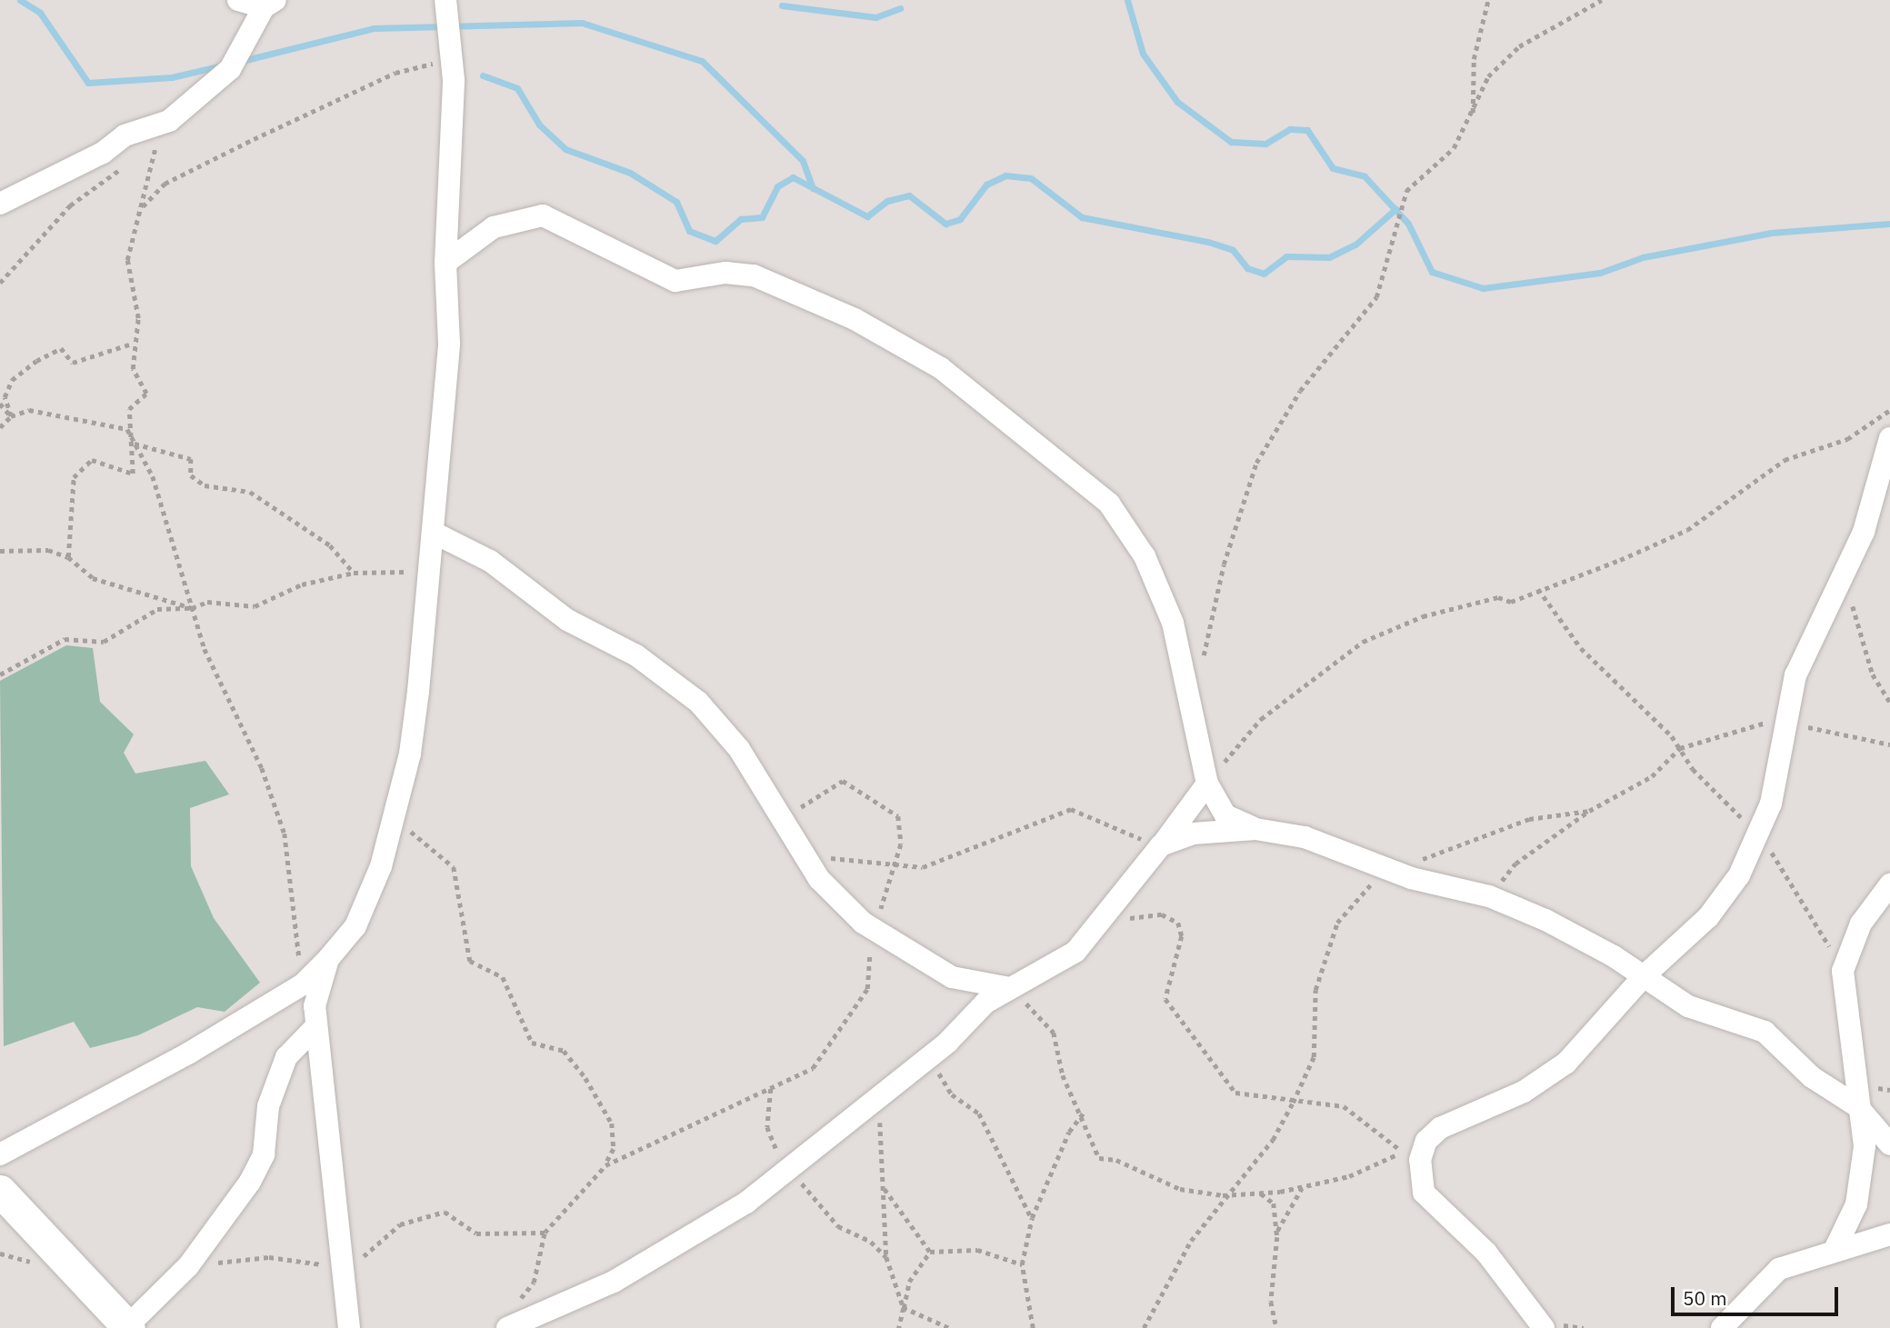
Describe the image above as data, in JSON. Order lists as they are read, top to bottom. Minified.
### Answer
{"scale_bar":"50 m"}
